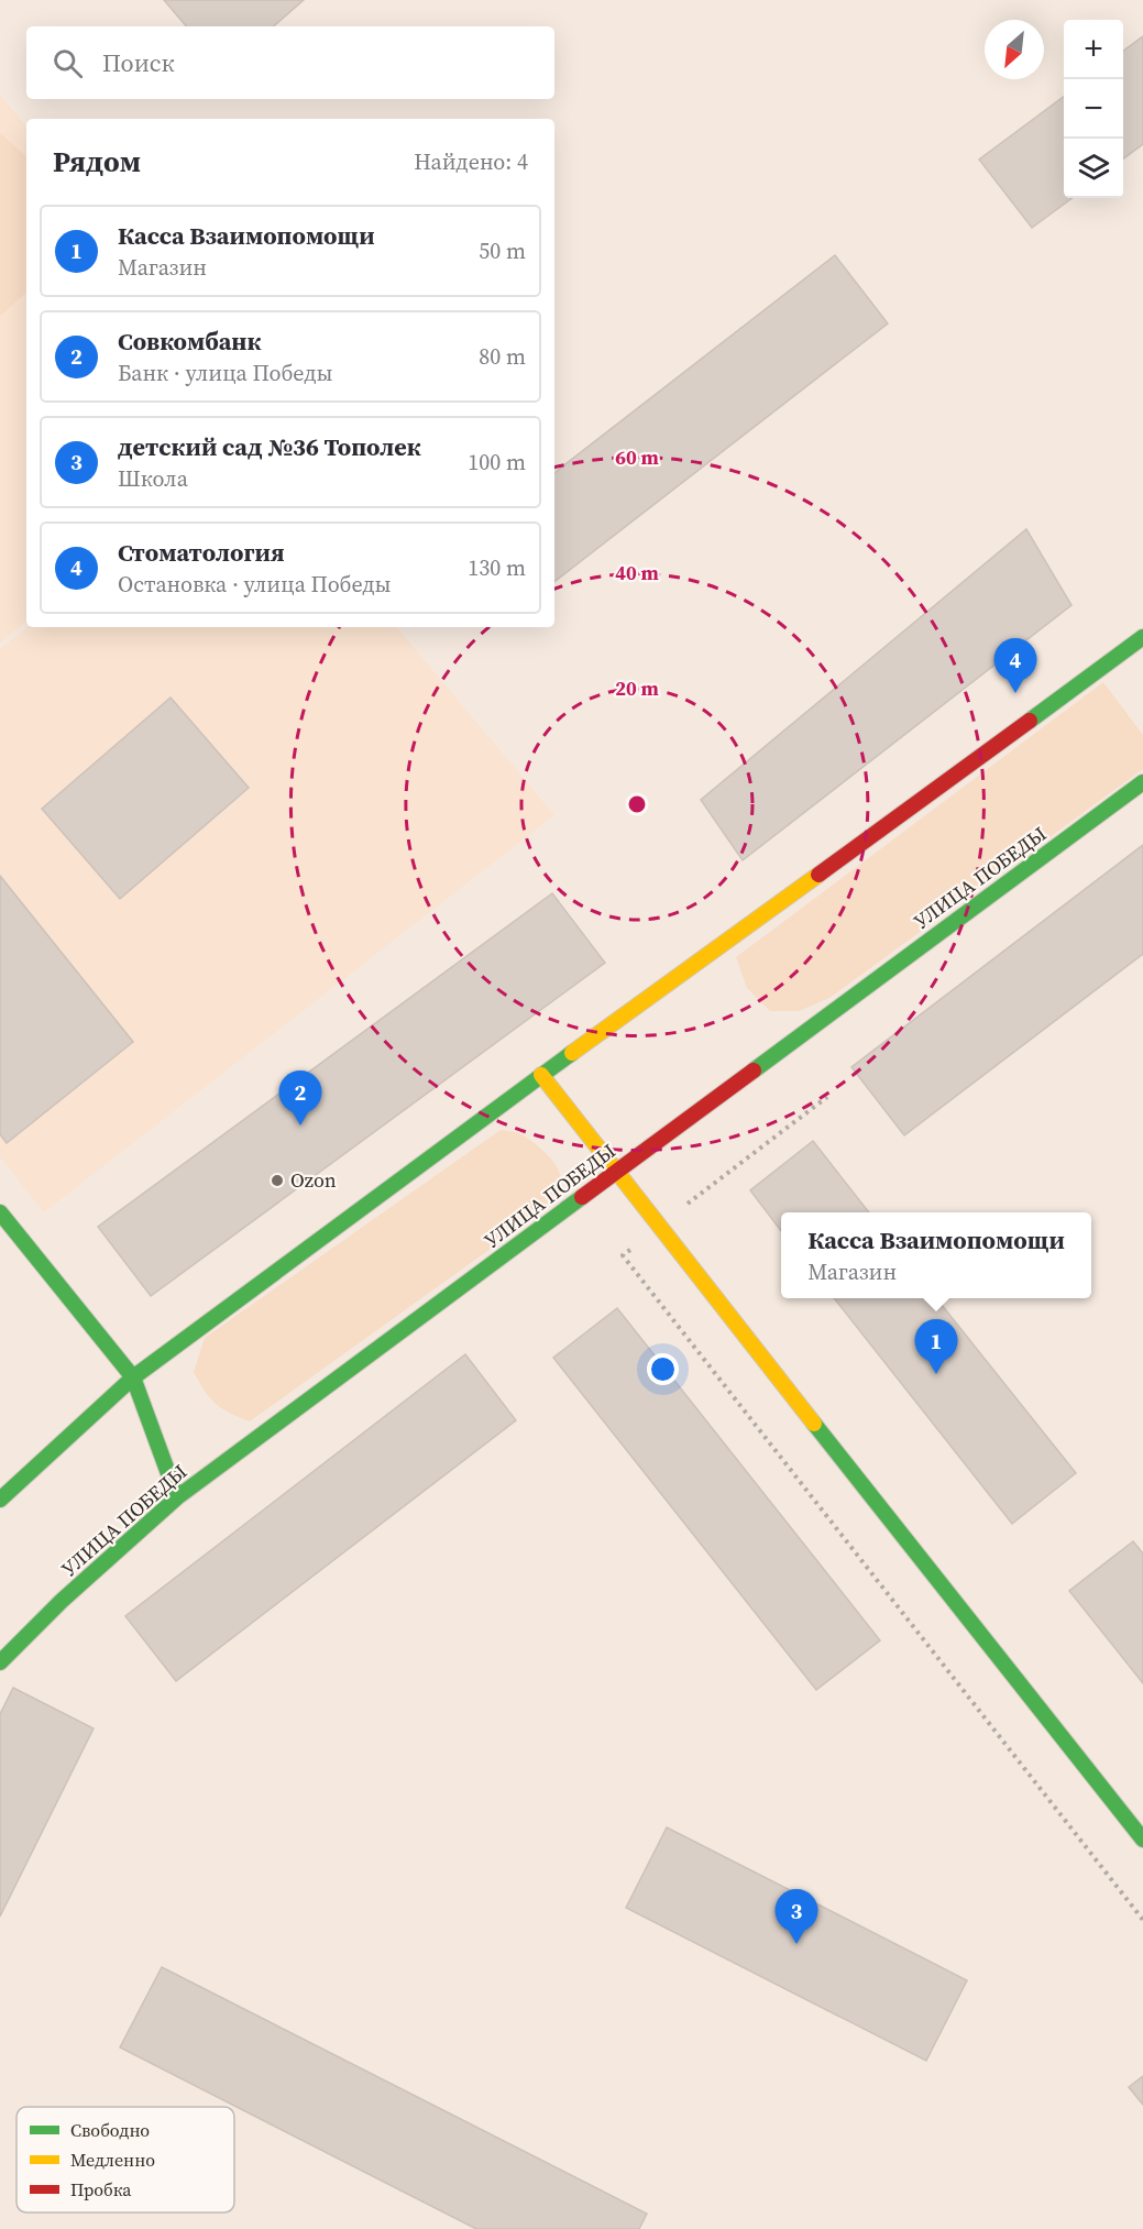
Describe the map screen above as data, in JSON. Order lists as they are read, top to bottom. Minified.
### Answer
{"streets":{"street":["УЛИЦА ПОБЕДЫ"]},"places":["Ozon"],"legend":["Свободно","Медленно","Пробка"],"north":"bottom left","page":{"map_buttons":["+","−"],"search":"Поиск","heading":["Рядом","Найдено: 4"],"list":[{"mark":"1","name":"Касса Взаимопомощи","note":"Магазин","value":"50 m"},{"mark":"2","name":"Совкомбанк","note":"Банк · улица Победы","value":"80 m"},{"mark":"3","name":"детский сад №36 Тополек","note":"Школа","value":"100 m"},{"mark":"4","name":"Стоматология","note":"Остановка · улица Победы","value":"130 m"}],"pins":["4","2","1","3"],"popup":["Касса Взаимопомощи","Магазин"]},"rings":["60 m","40 m","20 m"]}
